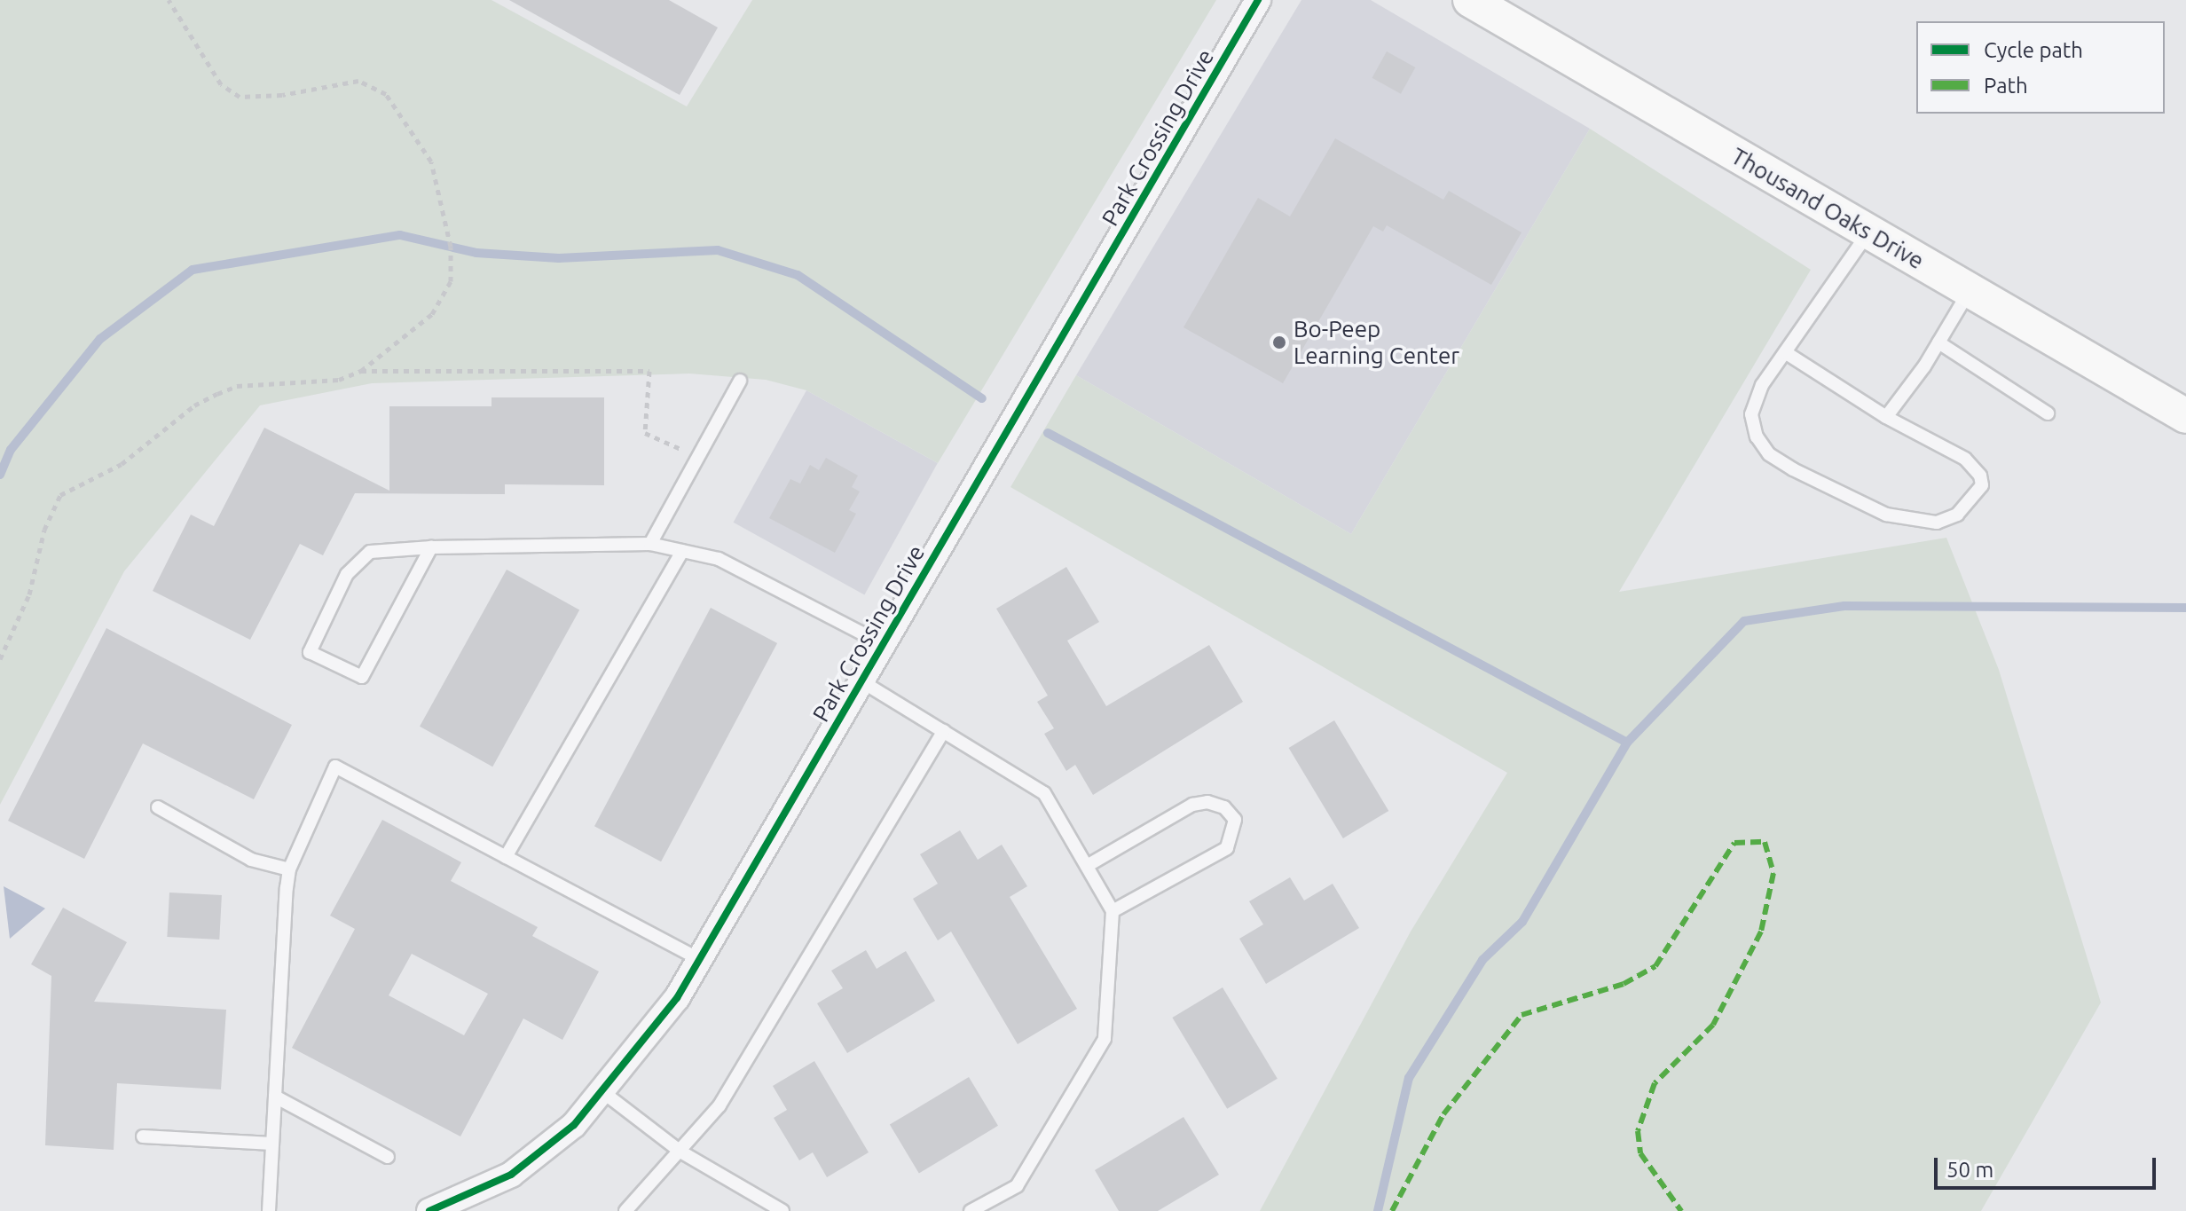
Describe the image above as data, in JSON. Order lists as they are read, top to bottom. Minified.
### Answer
{"streets":{"main road":["Thousand Oaks Drive"],"street":["Park Crossing Drive"]},"places":["Bo-Peep Learning Center"],"legend":["Cycle path","Path"],"scale_bar":"50 m"}
